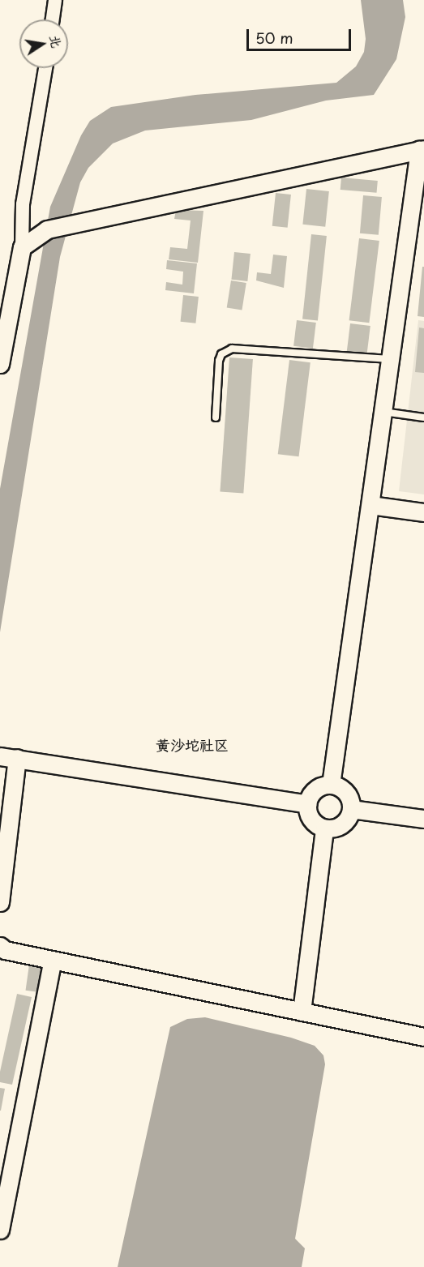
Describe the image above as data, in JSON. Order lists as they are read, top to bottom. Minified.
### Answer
{"districts":["黄沙坨社区"],"scale_bar":"50 m","north":"right"}
